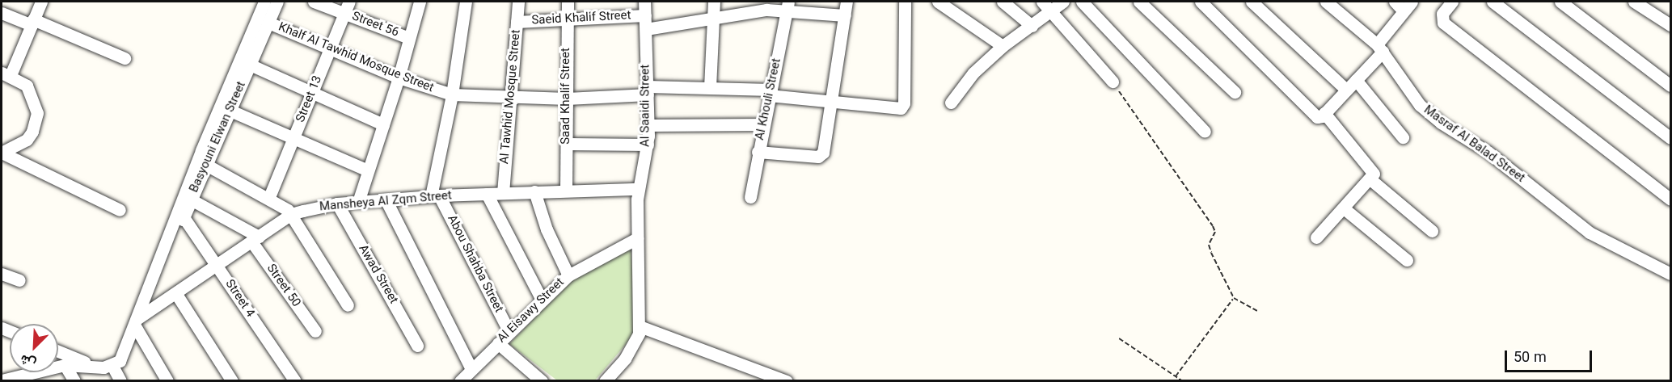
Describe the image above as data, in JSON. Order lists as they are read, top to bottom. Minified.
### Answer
{"streets":{"street":["Saeid Khalif Street","Street 56","Khalf Al Tawhid Mosque Street","Saad Khalif Street","Al Tawhid Mosque Street","Street 13","Al Khouli Street","Al Saaidi Street","Basyouni Elwan Street","Masraf Al Balad Street","Mansheya Al Zqm Street","Abou Shahba Street","Awad Street","Street 50","Street 4","Al Eisawy Street"]},"crossings":[["Saeid Khalif Street","Saad Khalif Street"],["Saeid Khalif Street","Al Tawhid Mosque Street"],["Saeid Khalif Street","Al Saaidi Street"],["Street 56","Street 13"],["Khalf Al Tawhid Mosque Street","Saad Khalif Street"],["Khalf Al Tawhid Mosque Street","Al Tawhid Mosque Street"],["Khalf Al Tawhid Mosque Street","Street 13"],["Khalf Al Tawhid Mosque Street","Al Khouli Street"],["Khalf Al Tawhid Mosque Street","Al Saaidi Street"],["Khalf Al Tawhid Mosque Street","Basyouni Elwan Street"],["Saad Khalif Street","Mansheya Al Zqm Street"],["Al Tawhid Mosque Street","Mansheya Al Zqm Street"],["Al Saaidi Street","Mansheya Al Zqm Street"],["Al Saaidi Street","Al Eisawy Street"],["Basyouni Elwan Street","Mansheya Al Zqm Street"],["Basyouni Elwan Street","Street 4"],["Mansheya Al Zqm Street","Abou Shahba Street"],["Mansheya Al Zqm Street","Awad Street"],["Mansheya Al Zqm Street","Street 50"],["Mansheya Al Zqm Street","Street 4"],["Abou Shahba Street","Al Eisawy Street"]],"scale_bar":"50 m","north":"bottom left"}
